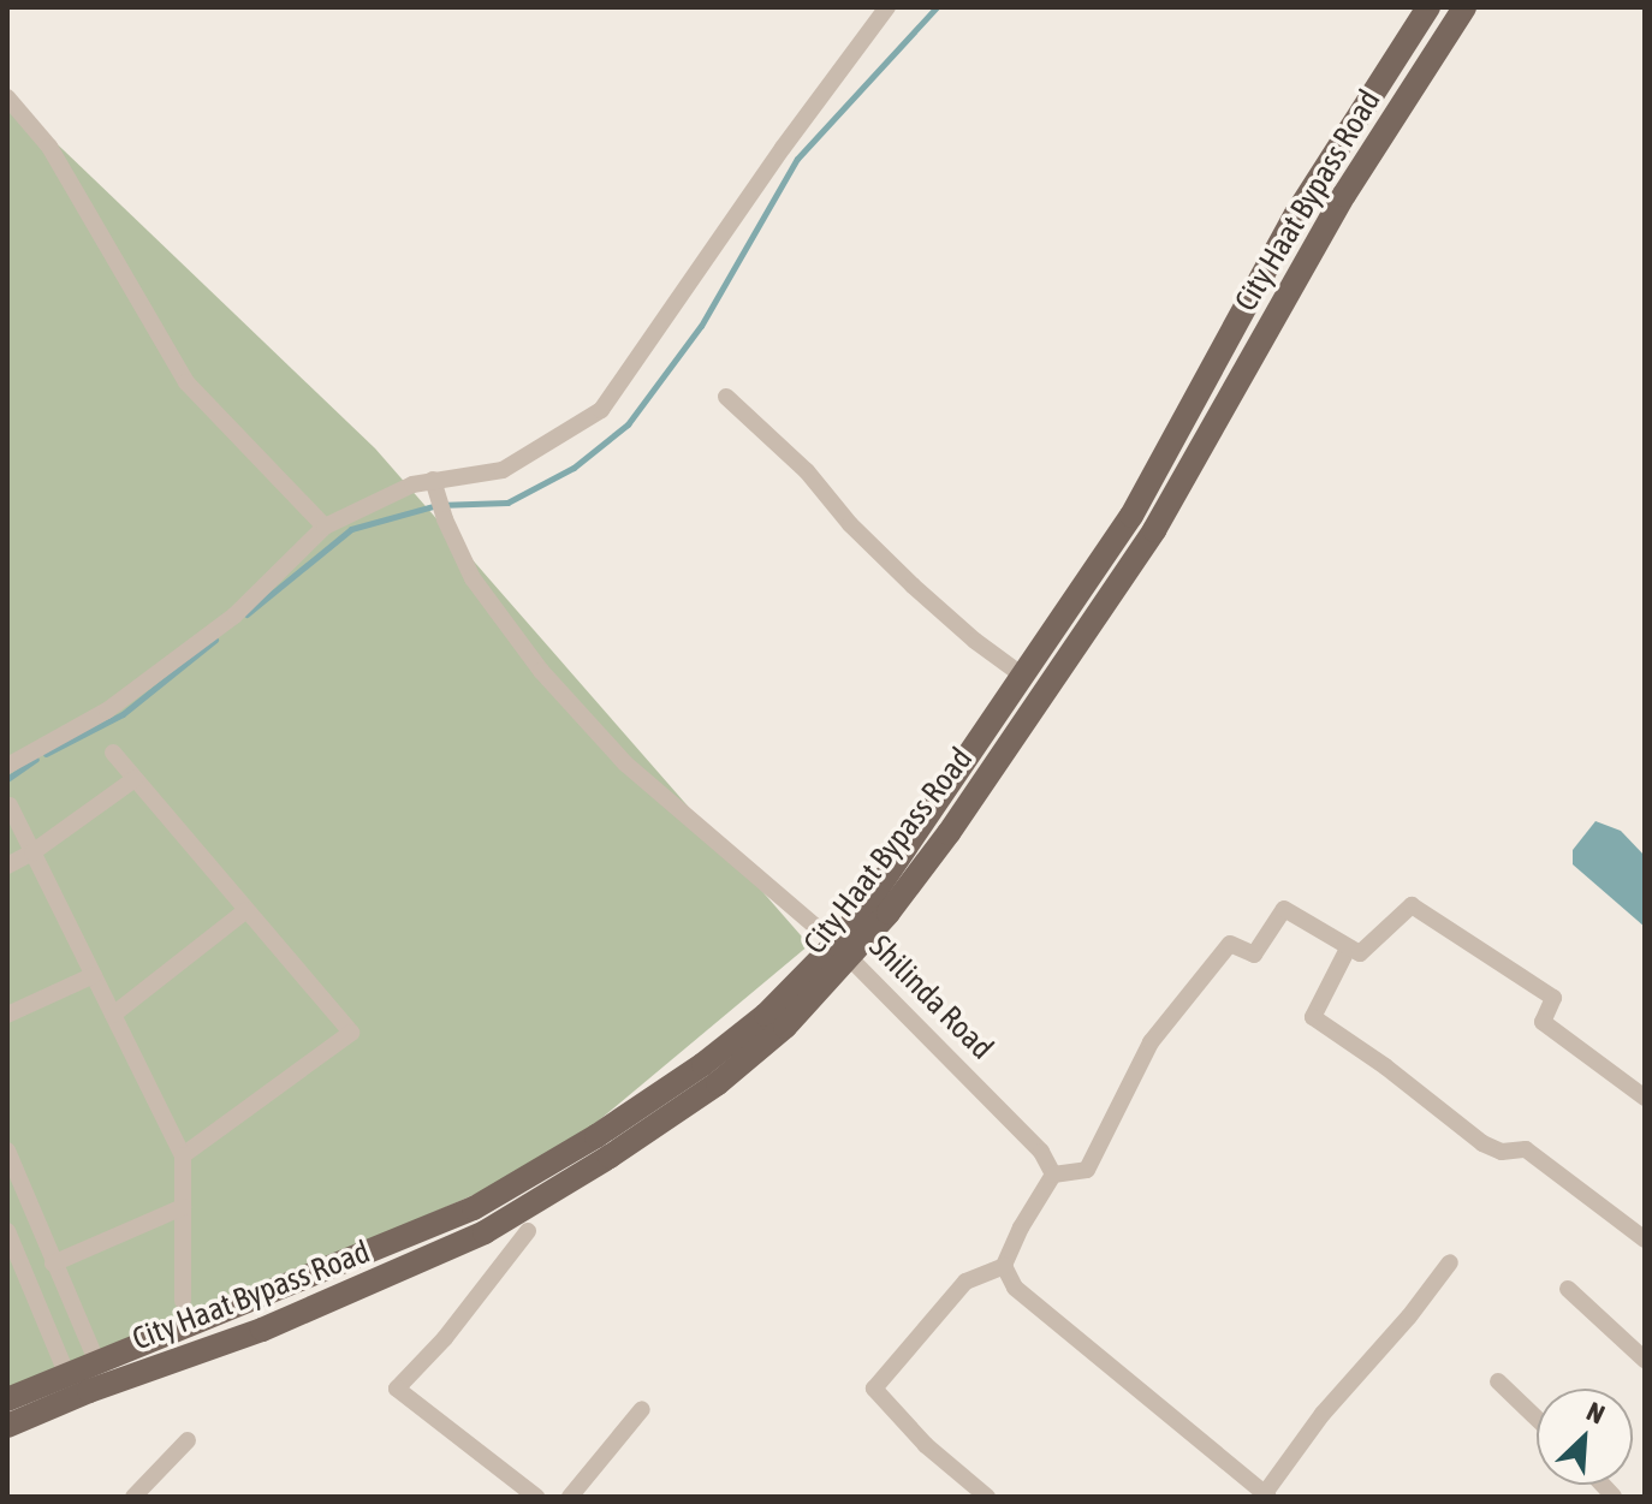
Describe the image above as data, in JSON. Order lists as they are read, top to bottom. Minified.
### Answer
{"streets":{"main road":["City Haat Bypass Road"],"street":["Shilinda Road"]},"crossings":[["City Haat Bypass Road","Shilinda Road"]],"north":"top right"}
